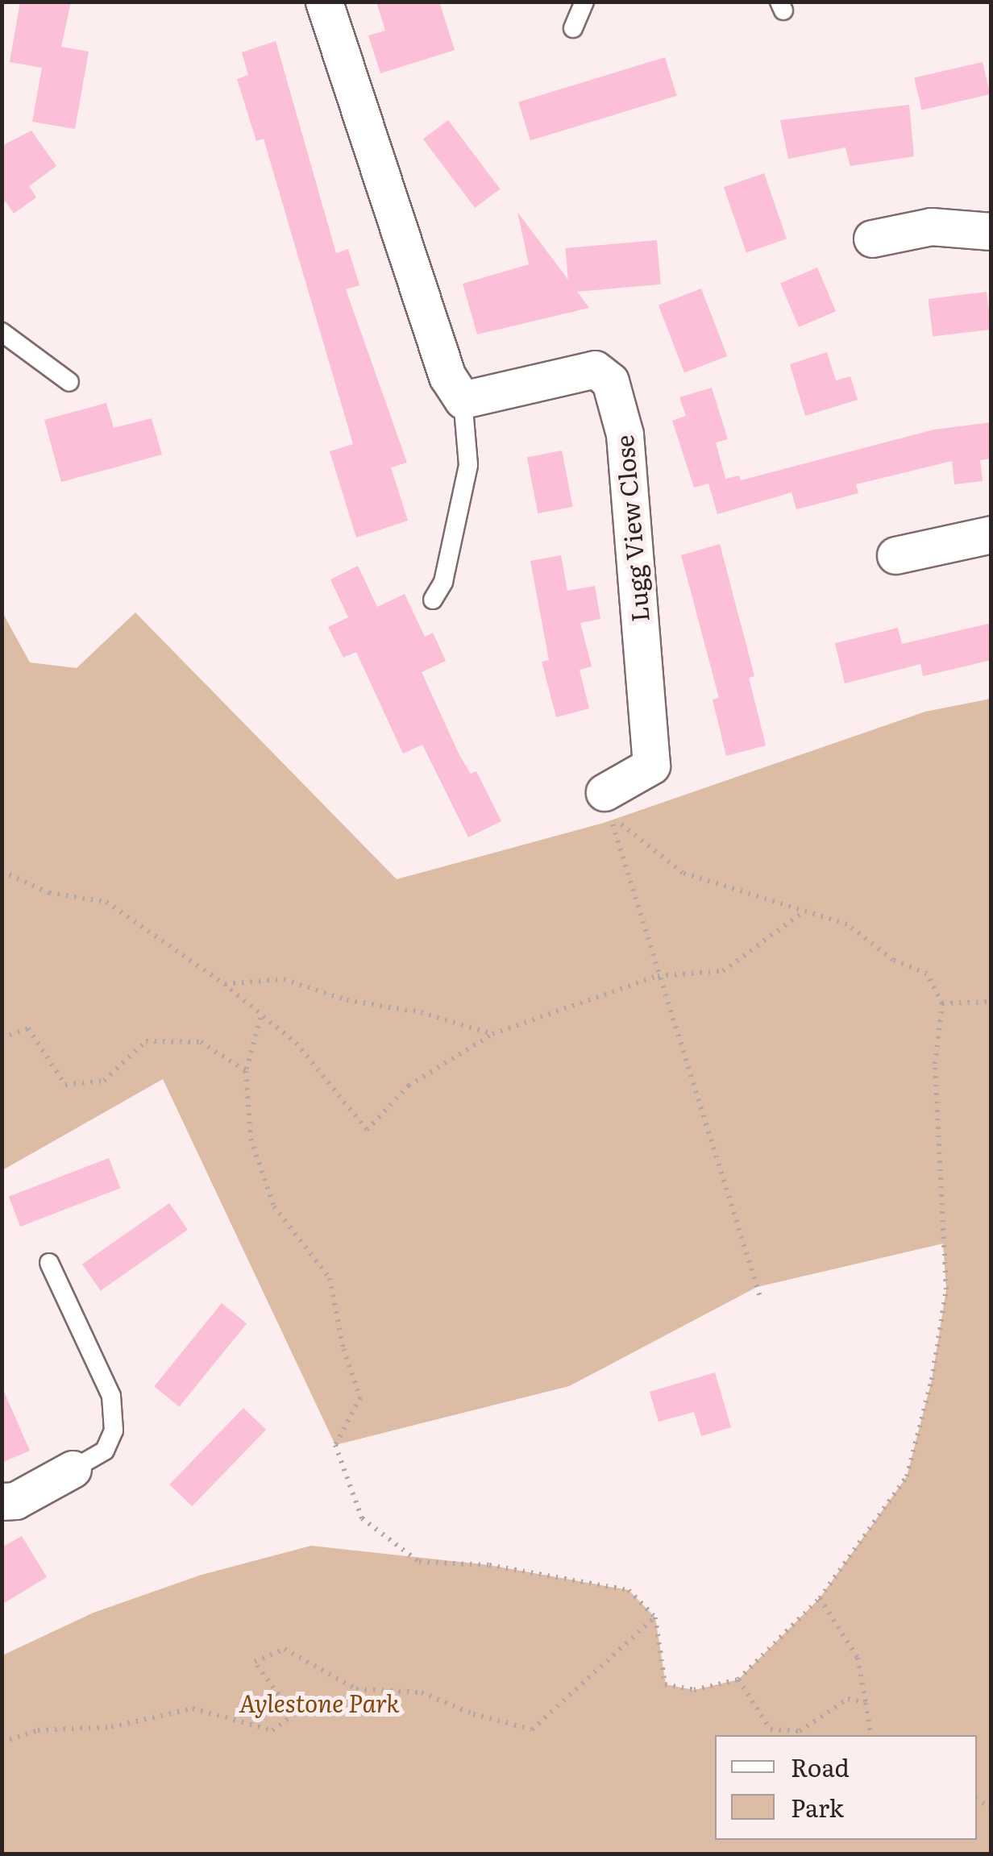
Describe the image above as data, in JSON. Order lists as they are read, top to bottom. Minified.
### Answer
{"streets":{"street":["Lugg View Close"]},"parks":["Aylestone Park"],"legend":["Road","Park"]}
